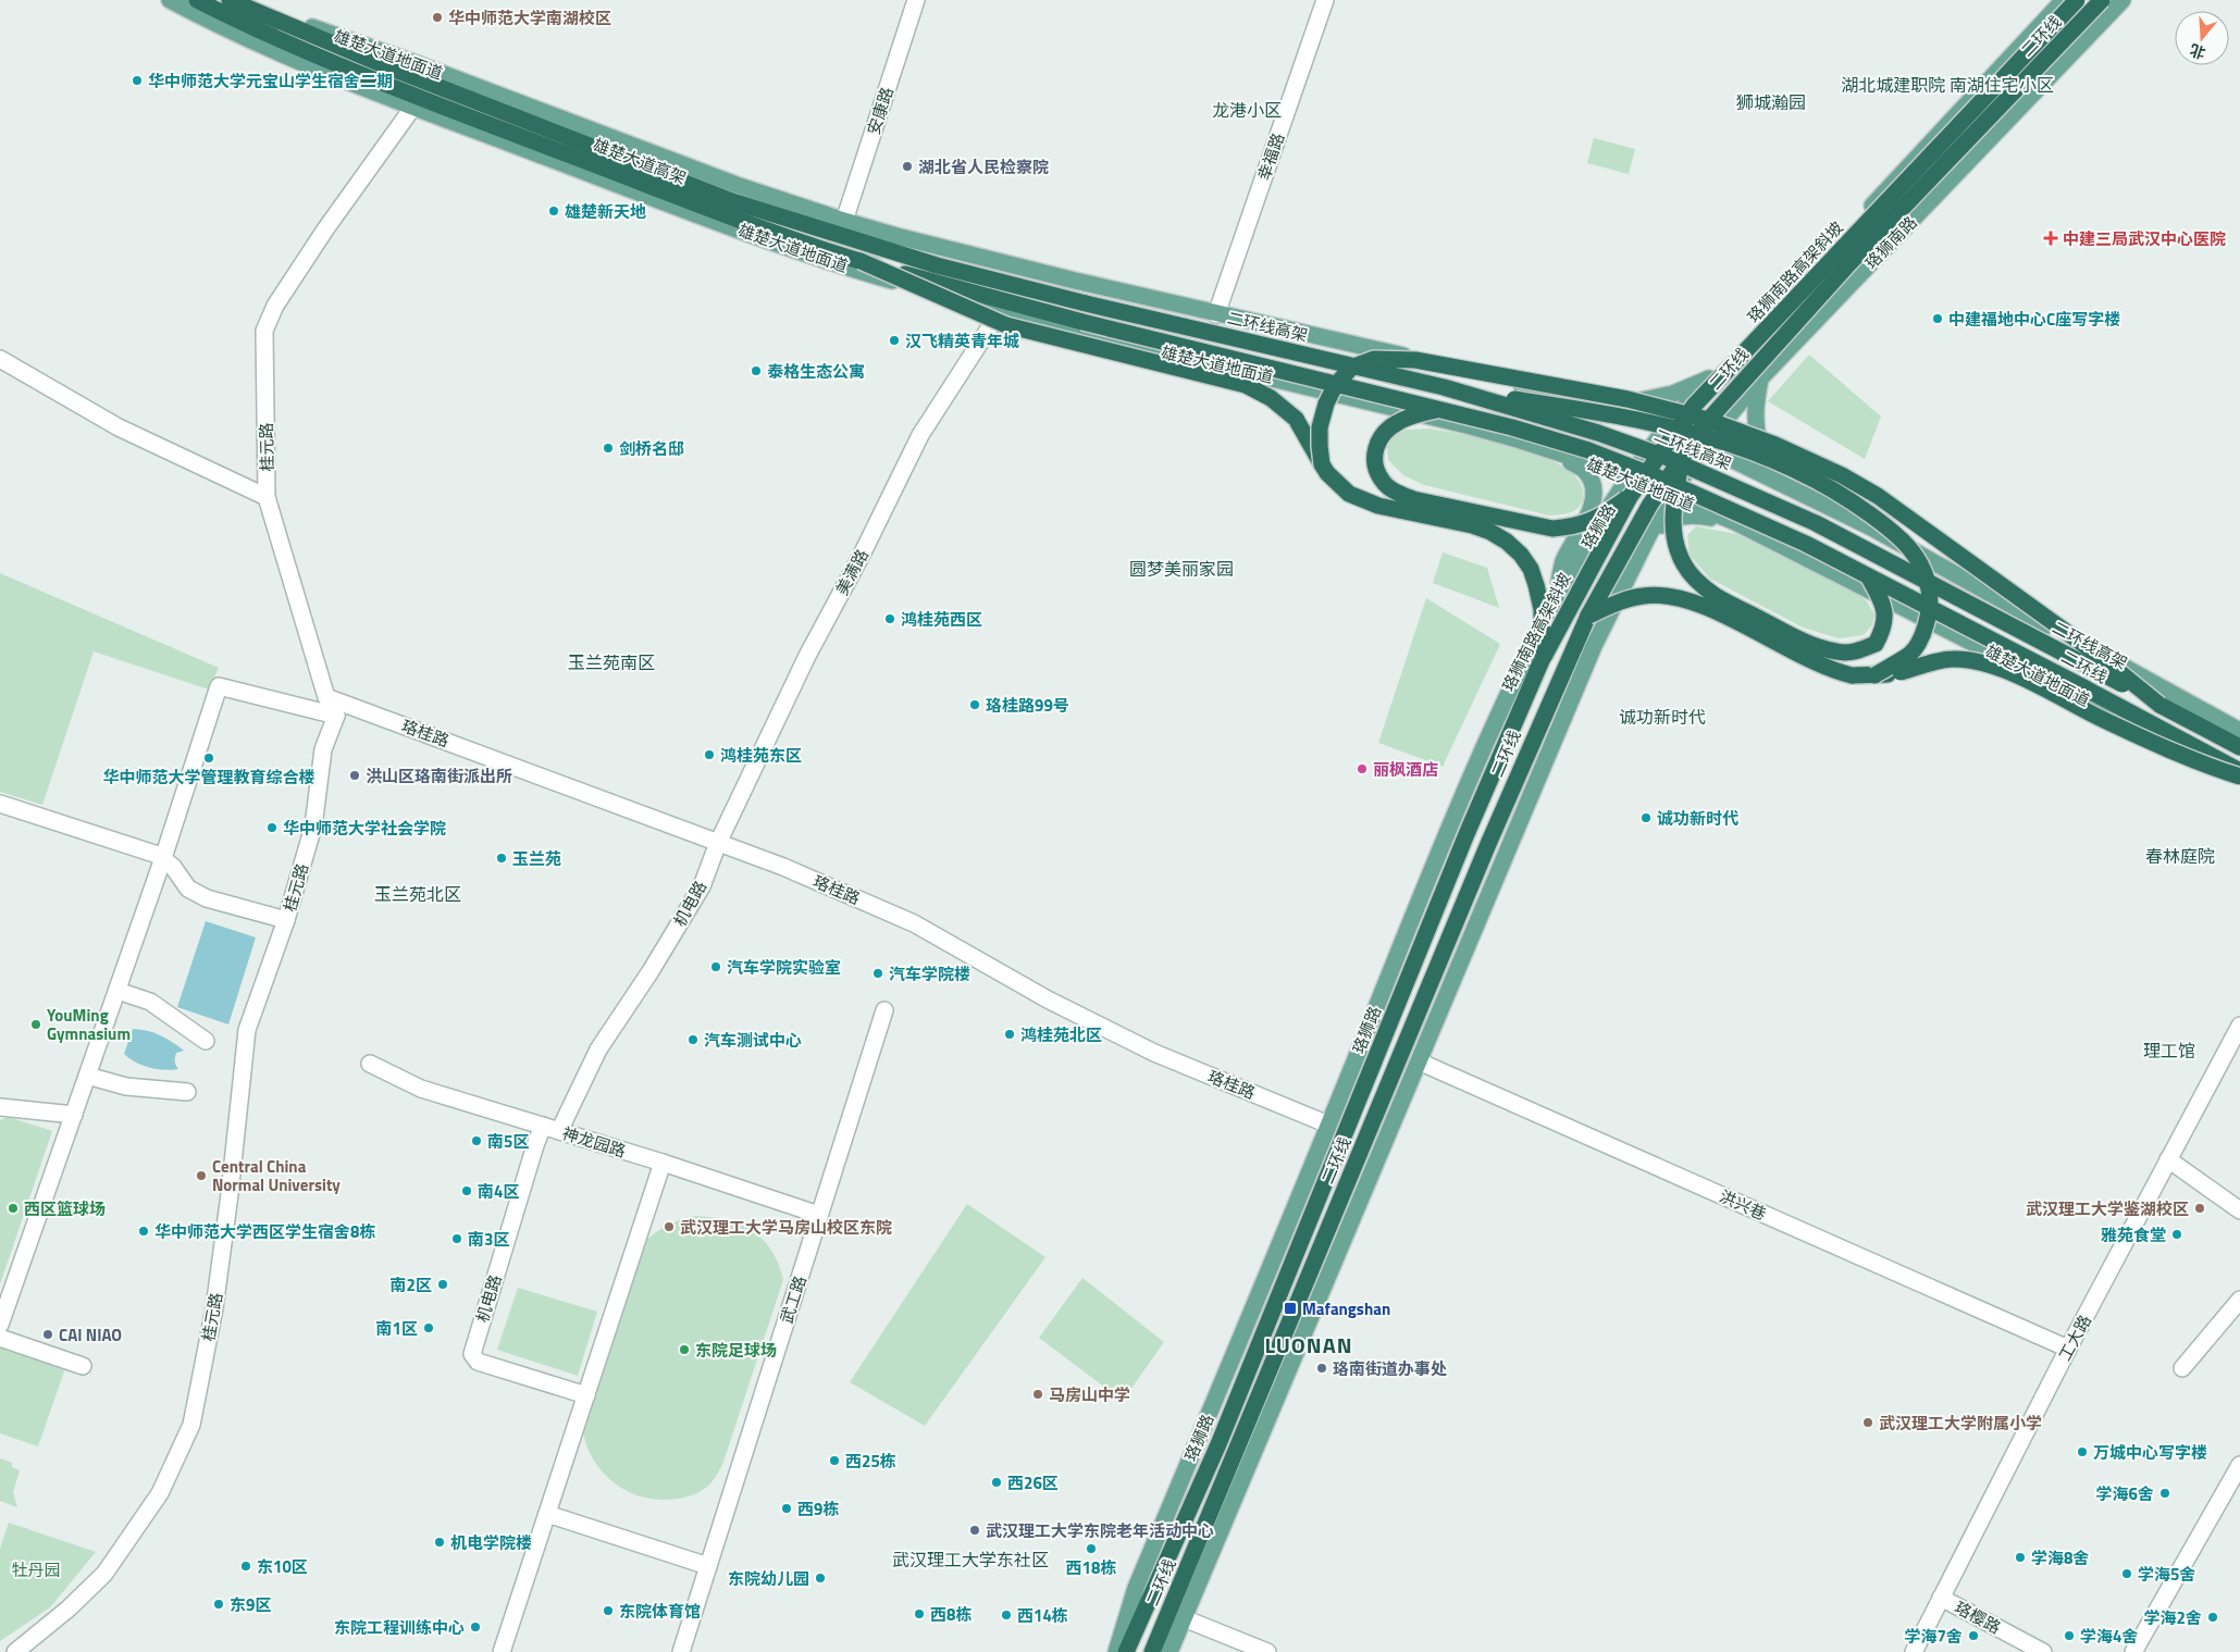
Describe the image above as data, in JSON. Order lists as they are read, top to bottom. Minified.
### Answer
{"streets":{"highway":["二环线","雄楚大道高架","珞狮南路高架斜坡","二环线高架"],"main road":["雄楚大道地面道","珞狮南路","珞狮路"],"street":["安康路","幸福路","桂元路","美满路","珞桂路","机电路","神龙园路","洪兴巷","武工路","工大路","珞樱路"]},"crossings":[["二环线","雄楚大道高架"],["二环线","珞狮南路"],["二环线","珞狮南路高架斜坡"],["雄楚大道地面道","安康路"],["雄楚大道地面道","幸福路"],["雄楚大道地面道","雄楚大道高架"],["雄楚大道地面道","珞狮南路"],["雄楚大道地面道","桂元路"],["雄楚大道地面道","珞狮路"],["雄楚大道地面道","美满路"],["雄楚大道高架","二环线高架"],["桂元路","珞桂路"],["珞狮路","珞桂路"],["美满路","珞桂路"],["美满路","机电路"],["珞桂路","机电路"],["机电路","神龙园路"],["神龙园路","武工路"],["洪兴巷","工大路"],["工大路","珞樱路"]],"districts":["湖北城建职院 南湖住宅小区","狮城瀚园","龙港小区","圆梦美丽家园","玉兰苑南区","诚功新时代","春林庭院","玉兰苑北区","理工馆","LUONAN","武汉理工大学东社区"],"parks":["牡丹园"],"places":{"other":["华中师范大学南湖校区","华中师范大学元宝山学生宿舍二期","湖北省人民检察院","雄楚新天地","中建福地中心C座写字楼","汉飞精英青年城","泰格生态公寓","剑桥名邸","鸿桂苑西区","珞桂路99号","鸿桂苑东区","华中师范大学管理教育综合楼","丽枫酒店","洪山区珞南街派出所","诚功新时代","华中师范大学社会学院","玉兰苑","汽车学院实验室","汽车学院楼","YouMing Gymnasium","鸿桂苑北区","汽车测试中心","南5区","Central China Normal University","南4区","西区篮球场","武汉理工大学鉴湖校区","武汉理工大学马房山校区东院","华中师范大学西区学生宿舍8栋","雅苑食堂","南3区","南2区","南1区","CAI NIAO","东院足球场","珞南街道办事处","马房山中学","武汉理工大学附属小学","万城中心写字楼","西25栋","西26区","学海6舍","西9栋","武汉理工大学东院老年活动中心","机电学院楼","西18栋","学海8舍","东10区","学海5舍","东院幼儿园","东9区","东院体育馆","西8栋","西14栋","学海2舍","东院工程训练中心","学海7舍","学海4舍"],"health":["中建三局武汉中心医院"],"transit":["Mafangshan"]},"north":"bottom"}
